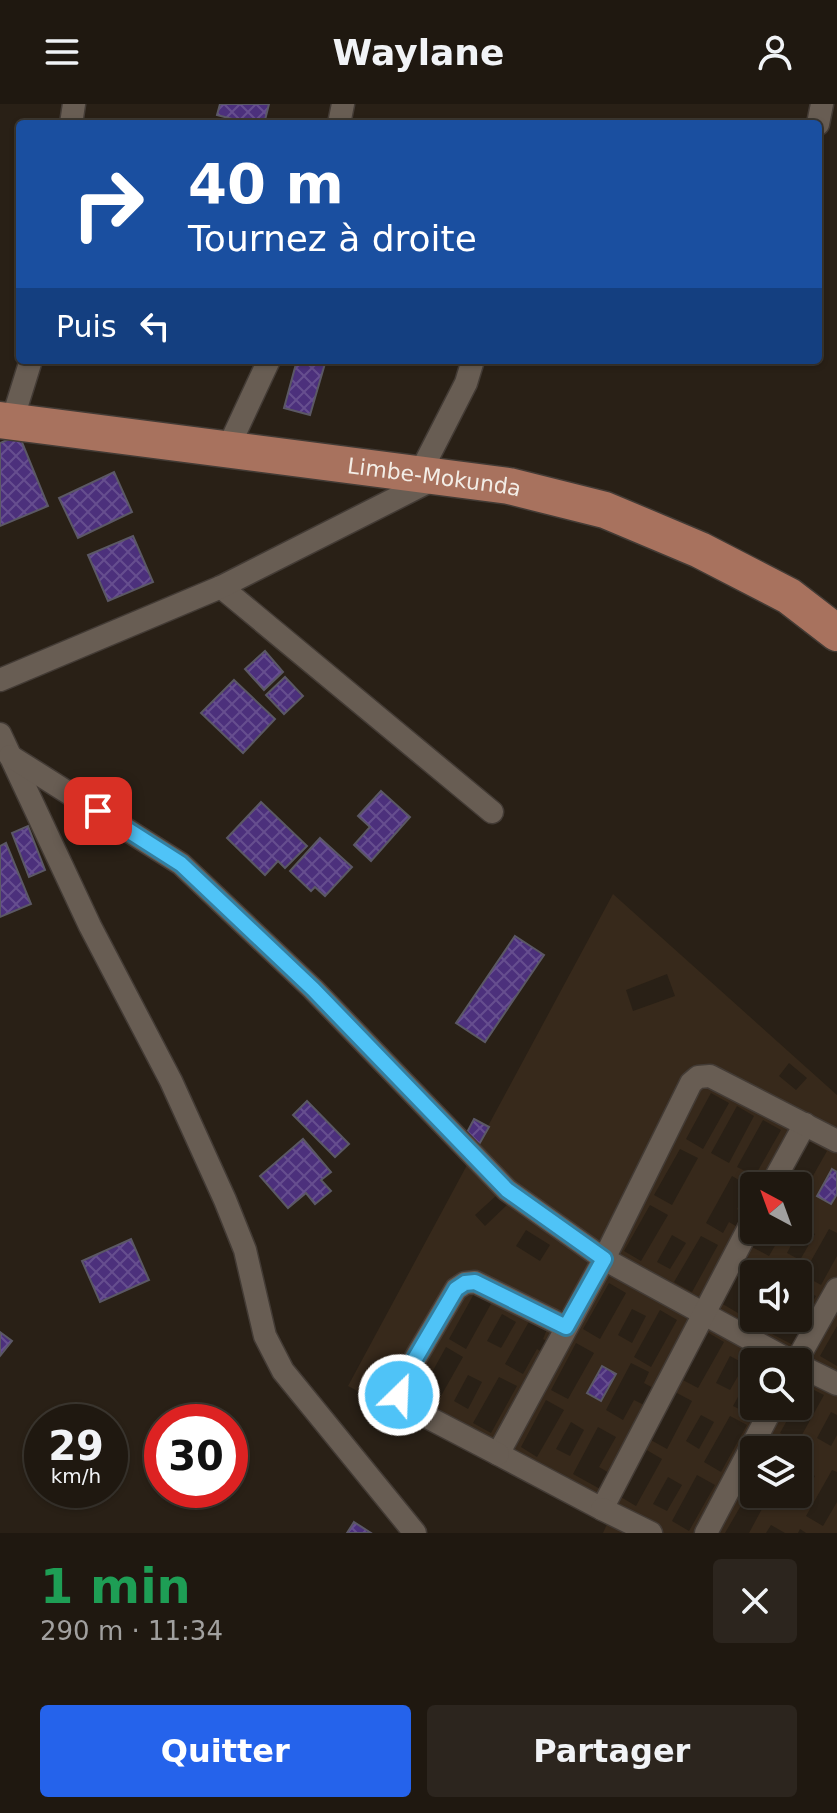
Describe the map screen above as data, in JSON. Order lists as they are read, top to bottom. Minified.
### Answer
{"streets":{"main road":["Limbe-Mokunda"]},"north":"top left","page":{"header":"Waylane","turn":["40 m","Tournez à droite"],"then":"Puis","speed":"29 km/h","limit":"30","heading":["1 min","290 m · 11:34"],"buttons":["Quitter","Partager"]}}
